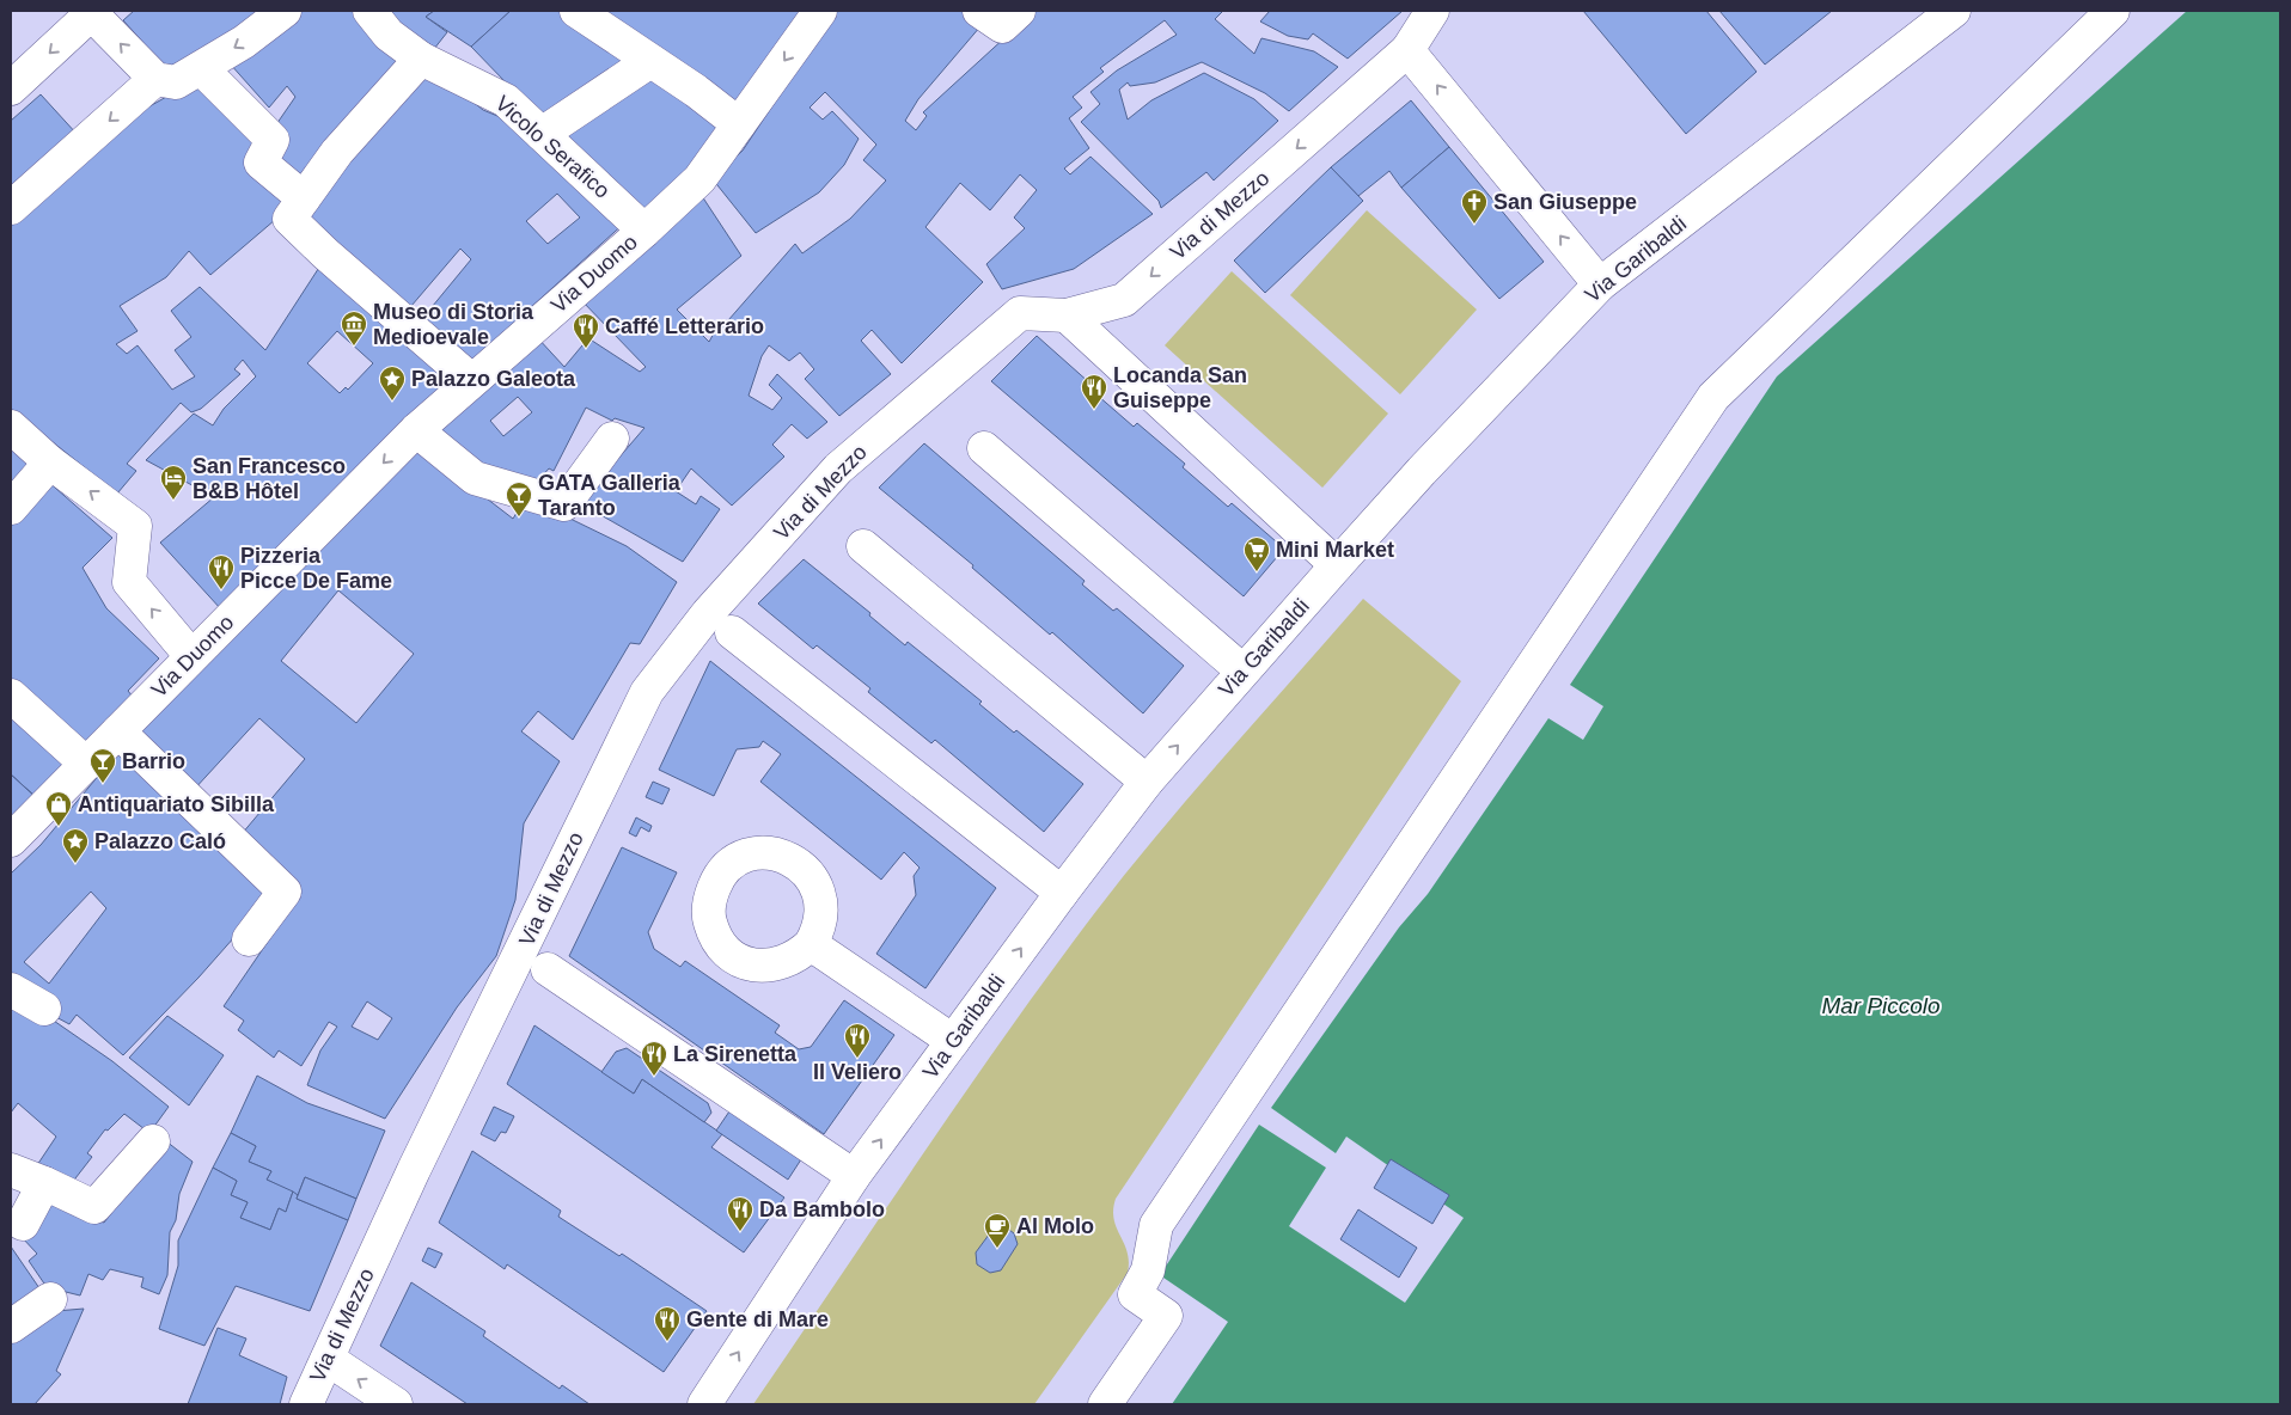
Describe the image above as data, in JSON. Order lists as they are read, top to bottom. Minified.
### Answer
{"streets":{"street":["Vicolo Serafico","Via di Mezzo","Via Garibaldi","Via Duomo"]},"crossings":[["Vicolo Serafico","Via Duomo"]],"one_way":["Via Duomo"],"water":["Mar Piccolo"],"places":{"church":["San Giuseppe"],"museum":["Museo di Storia Medioevale"],"restaurant":["Caffé Letterario","Locanda San Guiseppe","Pizzeria Picce De Fame","Il Veliero","La Sirenetta","Da Bambolo","Gente di Mare"],"place":["Palazzo Galeota","Palazzo Caló"],"hotel":["San Francesco B&B Hôtel"],"bar":["GATA Galleria Taranto","Barrio"],"supermarket":["Mini Market"],"shop":["Antiquariato Sibilla"],"cafe":["Al Molo"]}}
